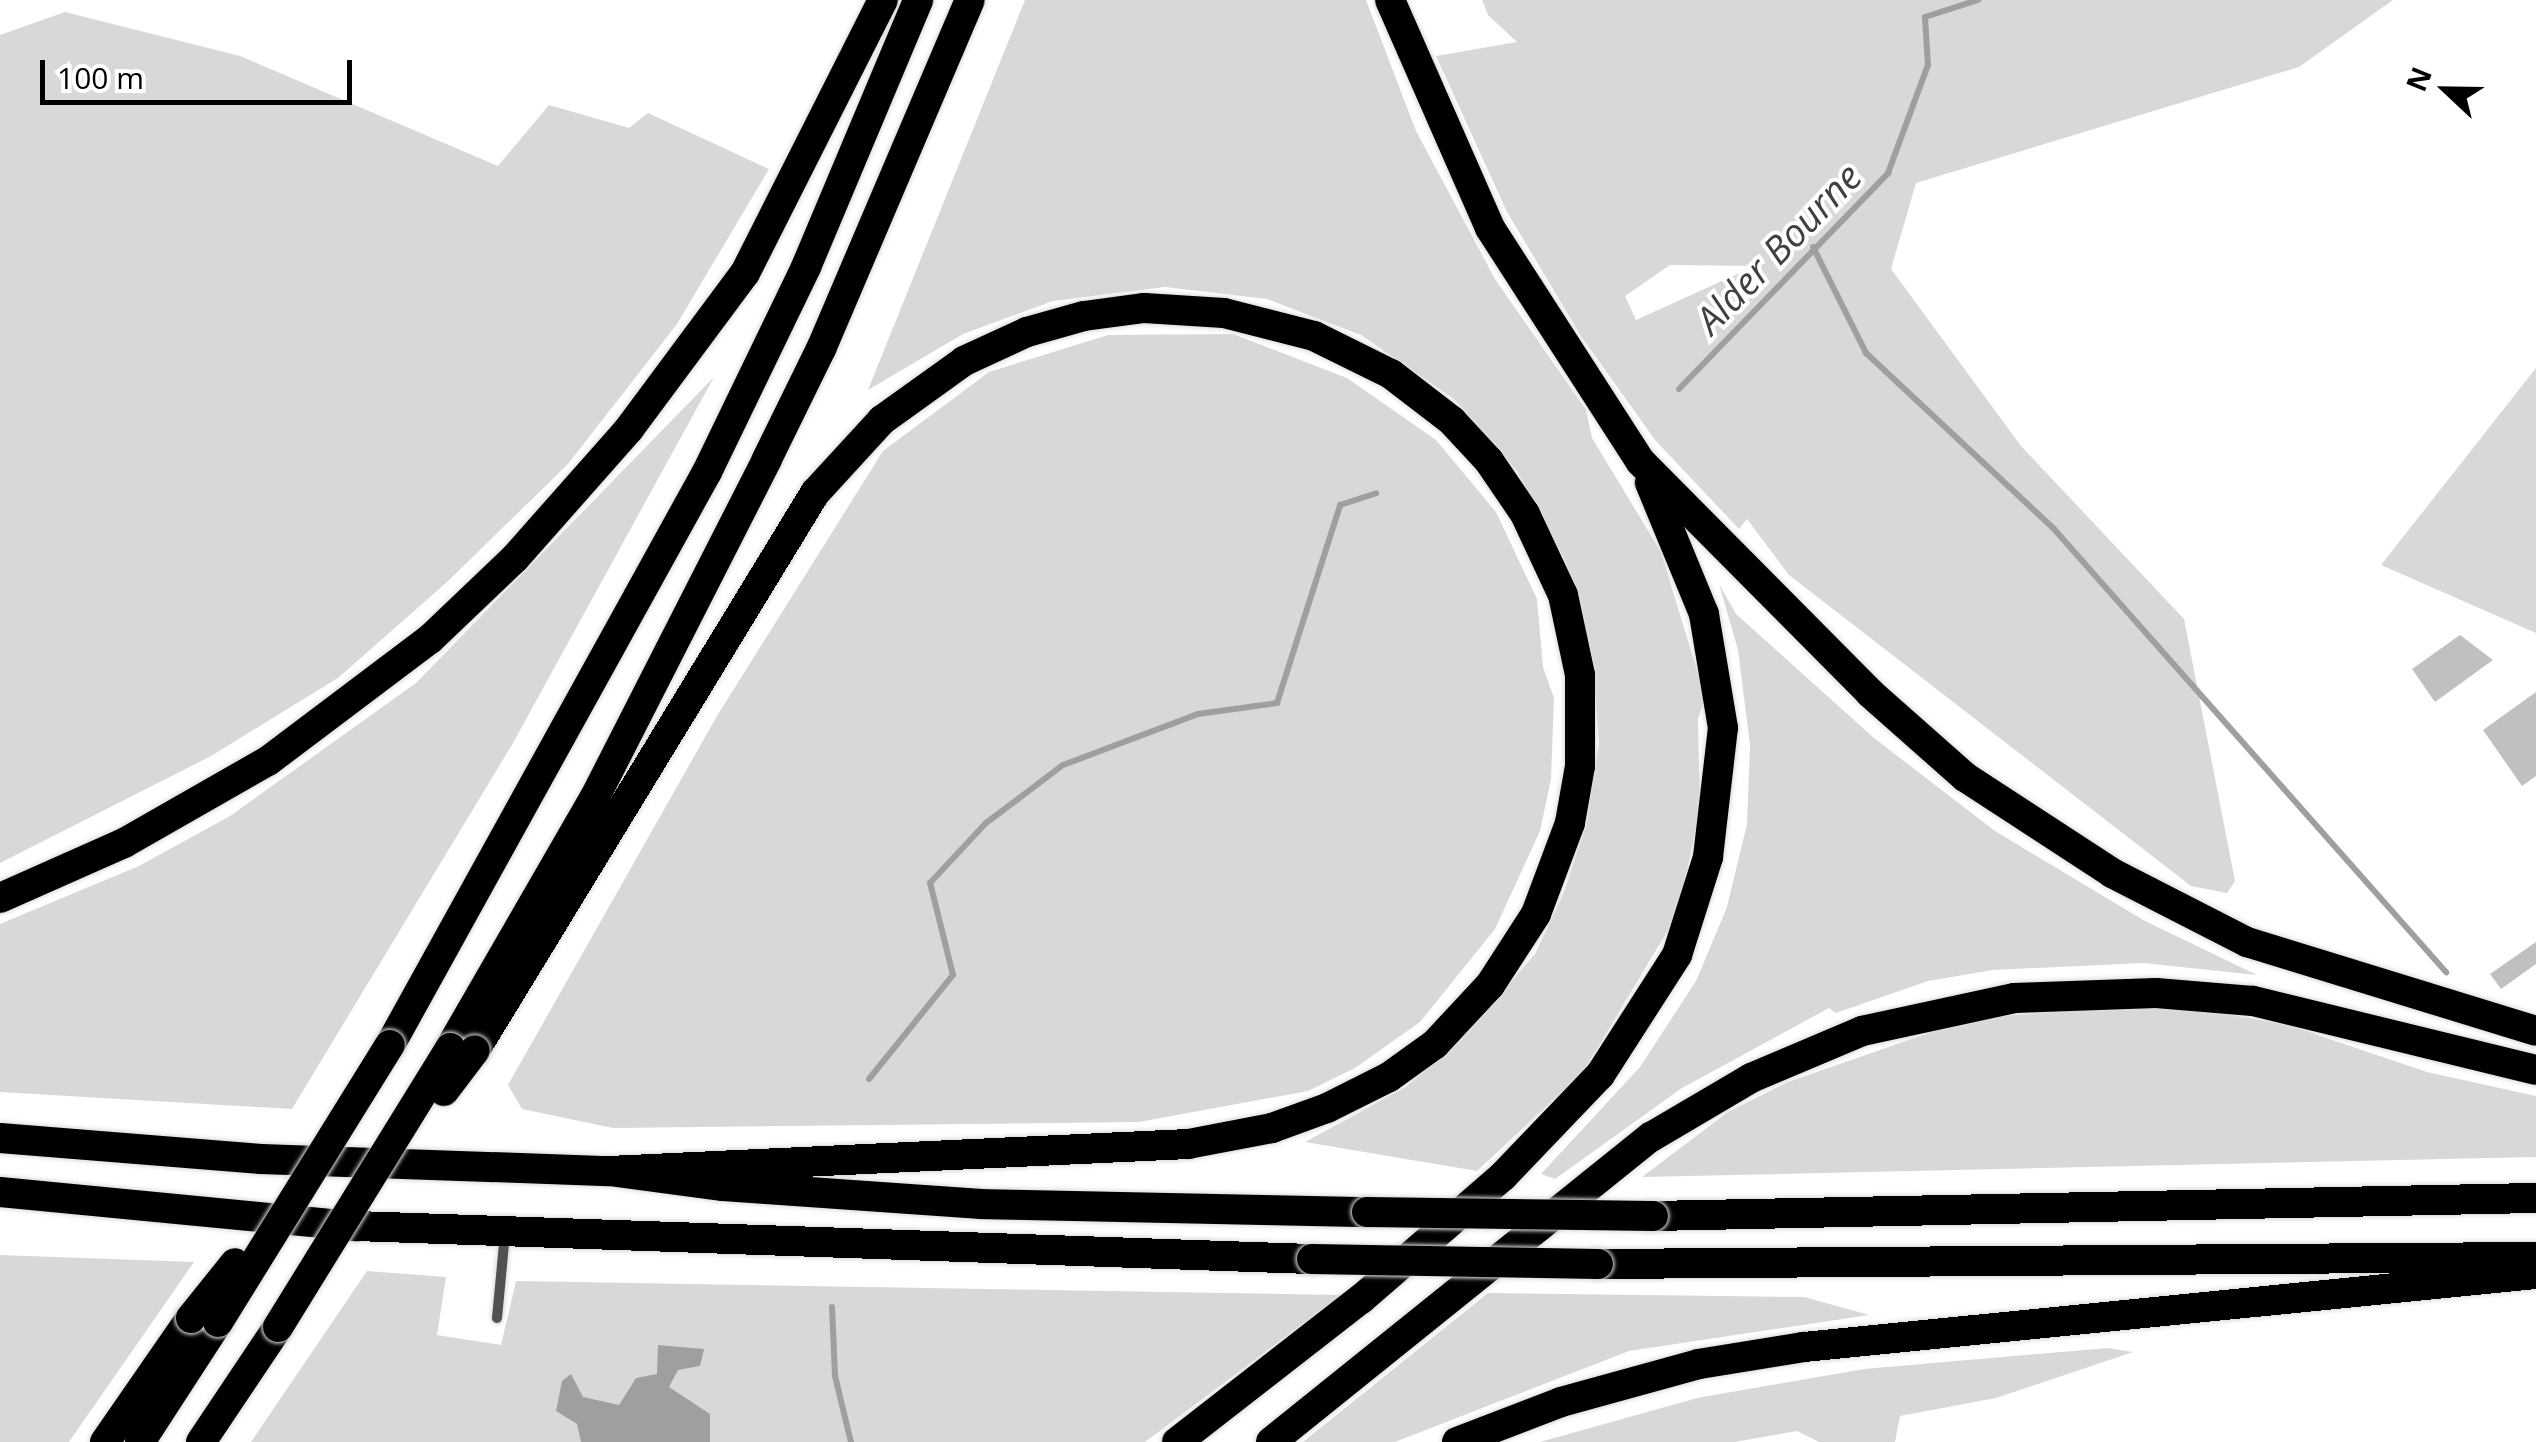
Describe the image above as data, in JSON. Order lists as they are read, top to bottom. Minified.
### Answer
{"water":["Alder Bourne"],"scale_bar":"100 m","north":"left"}
